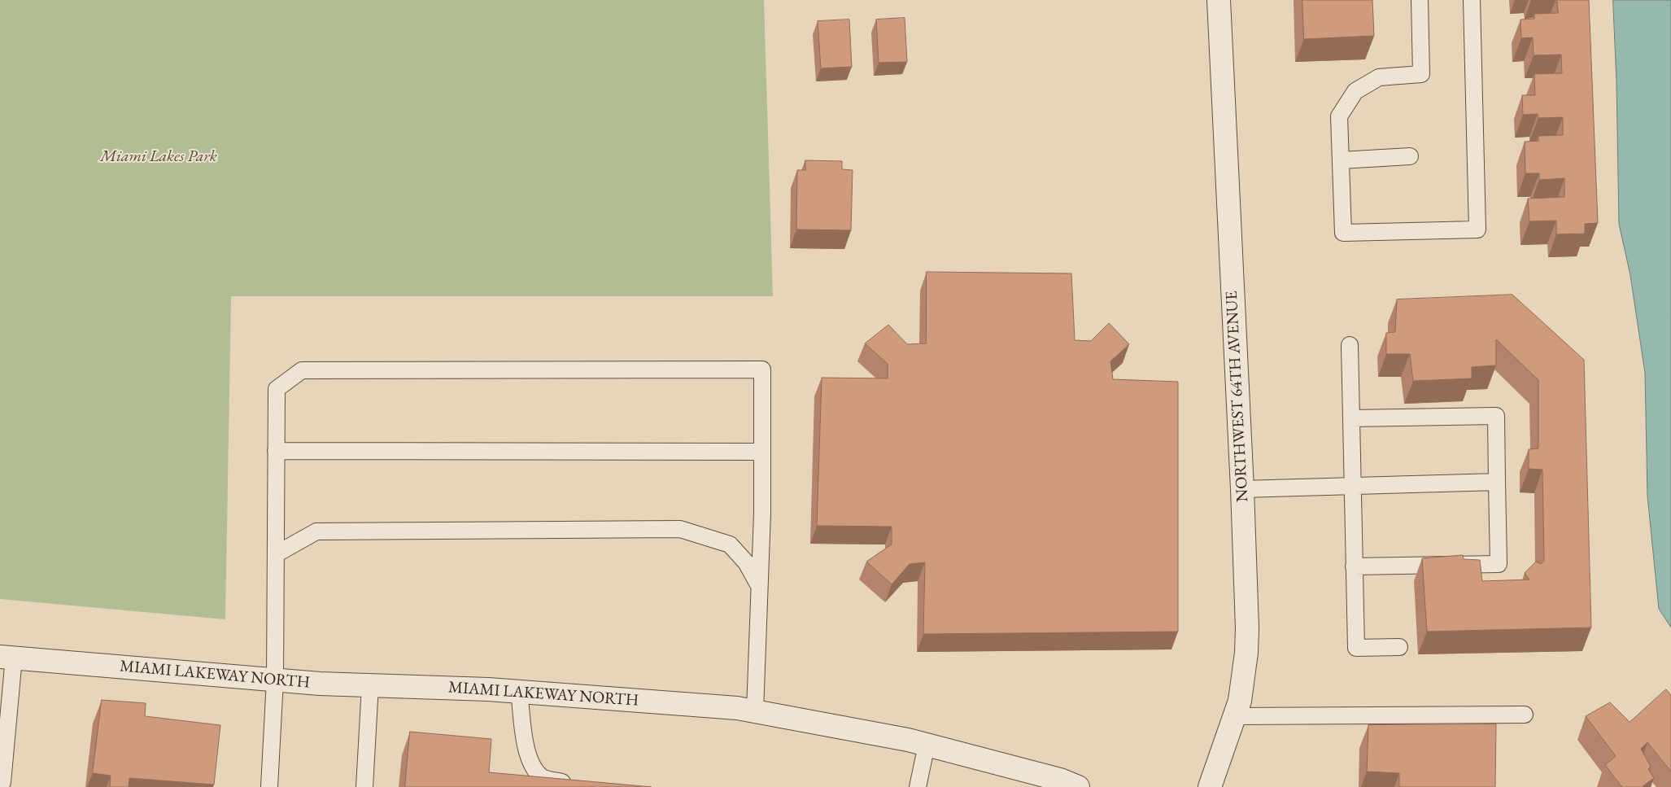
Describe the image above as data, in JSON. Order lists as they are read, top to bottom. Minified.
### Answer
{"streets":{"street":["NORTHWEST 64TH AVENUE","MIAMI LAKEWAY NORTH"]},"parks":["Miami Lakes Park"]}
